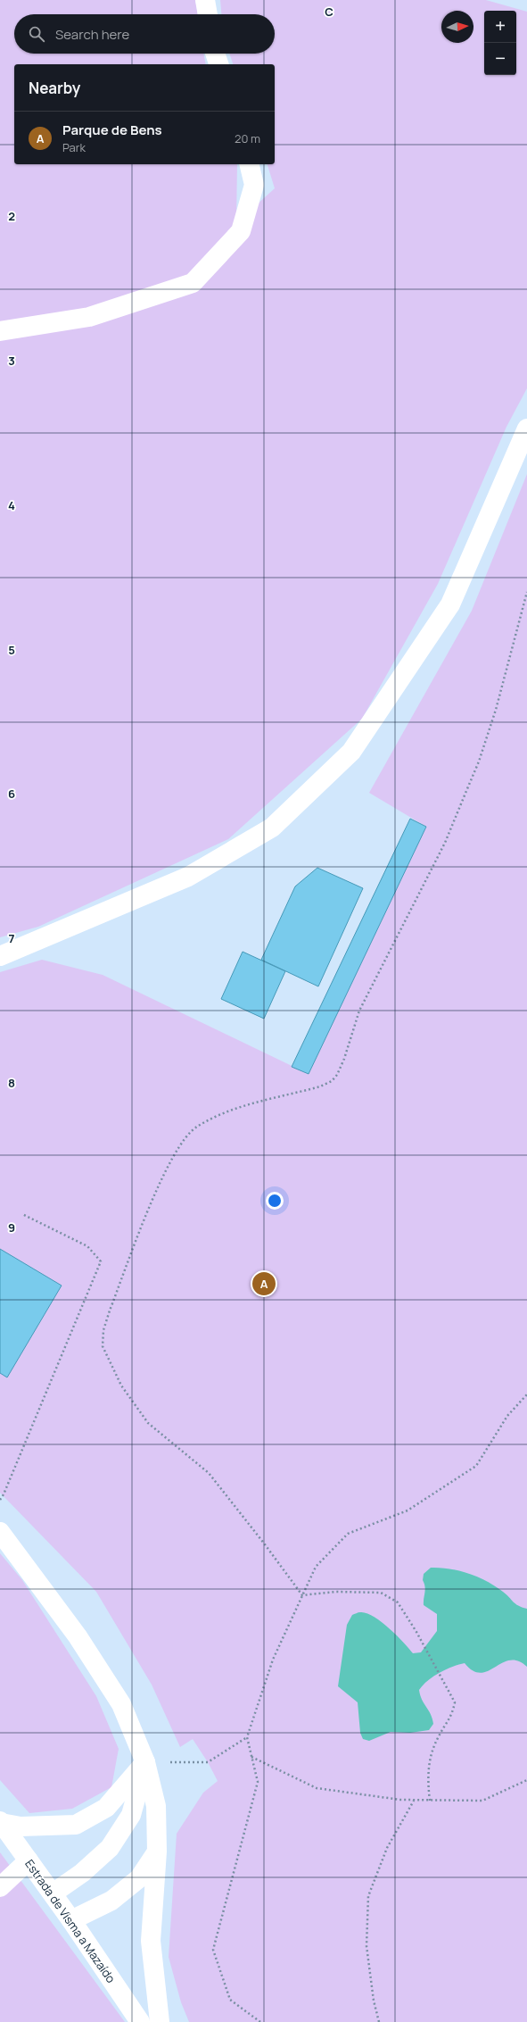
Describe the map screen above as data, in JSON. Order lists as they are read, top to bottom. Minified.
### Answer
{"streets":{"street":["Estrada de Visma a Mazaído"]},"north":"right","page":{"map_buttons":["+","−"],"search":"Search here","heading":"Nearby","list":[{"mark":"A","name":"Parque de Bens","note":"Park","value":"20 m"}],"pins":"A"},"grid":{"columns":["C"],"rows":["2","3","4","5","6","7","8","9"]}}
